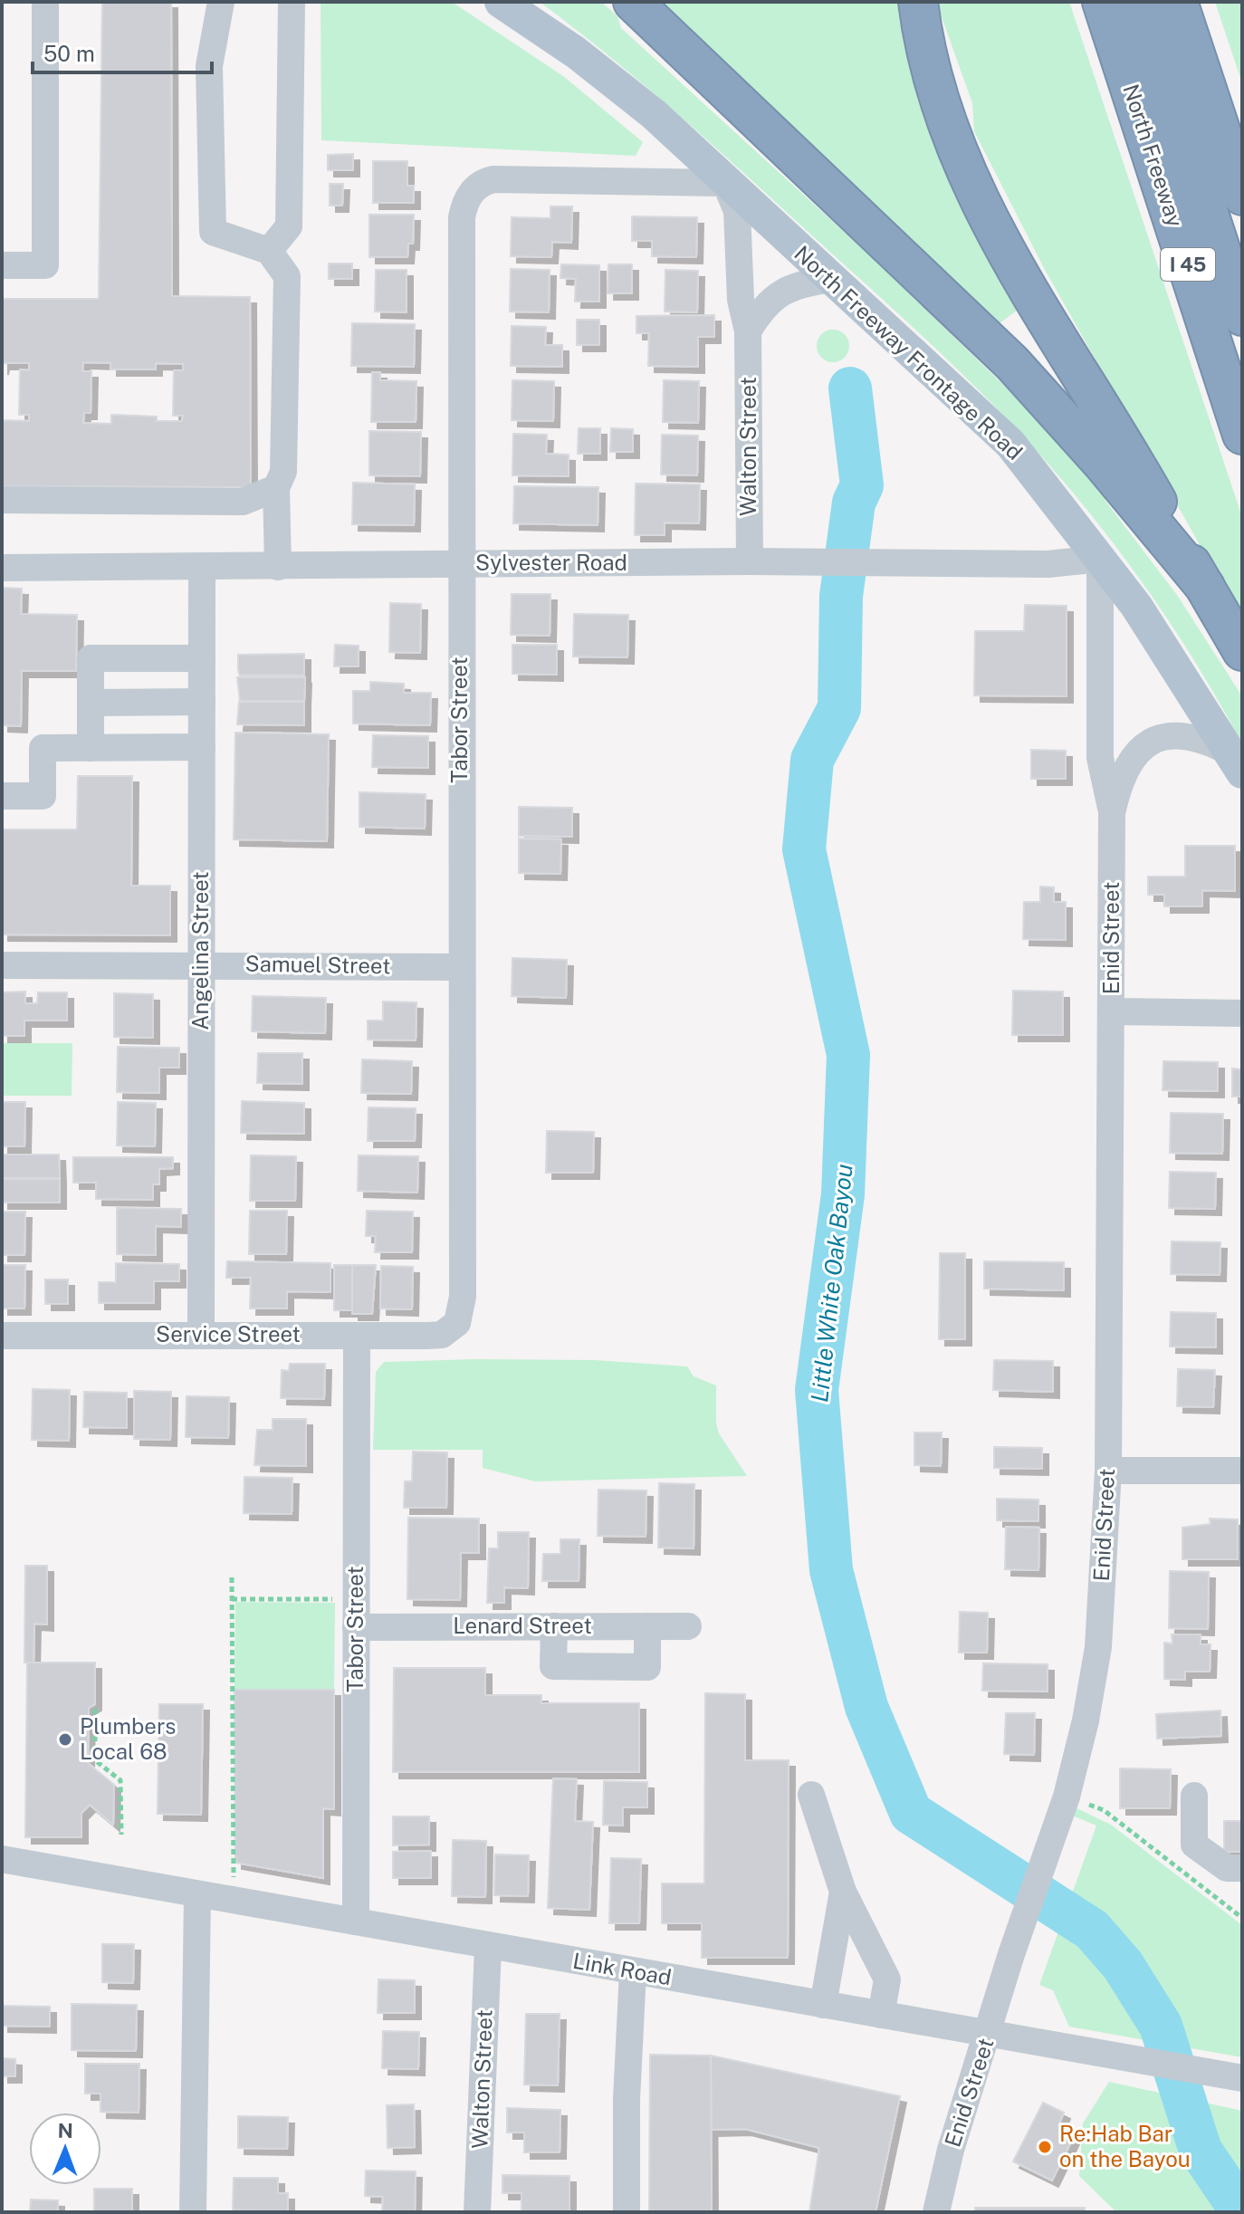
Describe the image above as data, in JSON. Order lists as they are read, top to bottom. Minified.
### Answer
{"streets":{"highway":["North Freeway","I 45"],"main road":["North Freeway Frontage Road"],"street":["Walton Street","Sylvester Road","Tabor Street","Enid Street","Angelina Street","Samuel Street","Service Street","Lenard Street","Link Road"]},"crossings":[["North Freeway Frontage Road","Walton Street"],["North Freeway Frontage Road","Sylvester Road"],["North Freeway Frontage Road","Tabor Street"],["North Freeway Frontage Road","Enid Street"],["Walton Street","Sylvester Road"],["Walton Street","Tabor Street"],["Walton Street","Link Road"],["Sylvester Road","Tabor Street"],["Sylvester Road","Enid Street"],["Sylvester Road","Angelina Street"],["Tabor Street","Samuel Street"],["Tabor Street","Service Street"],["Tabor Street","Lenard Street"],["Tabor Street","Link Road"],["Enid Street","Link Road"],["Angelina Street","Samuel Street"],["Angelina Street","Service Street"]],"water":["Little White Oak Bayou"],"places":["Plumbers Local 68","Re:Hab Bar on the Bayou"],"scale_bar":"50 m","north":"top"}
